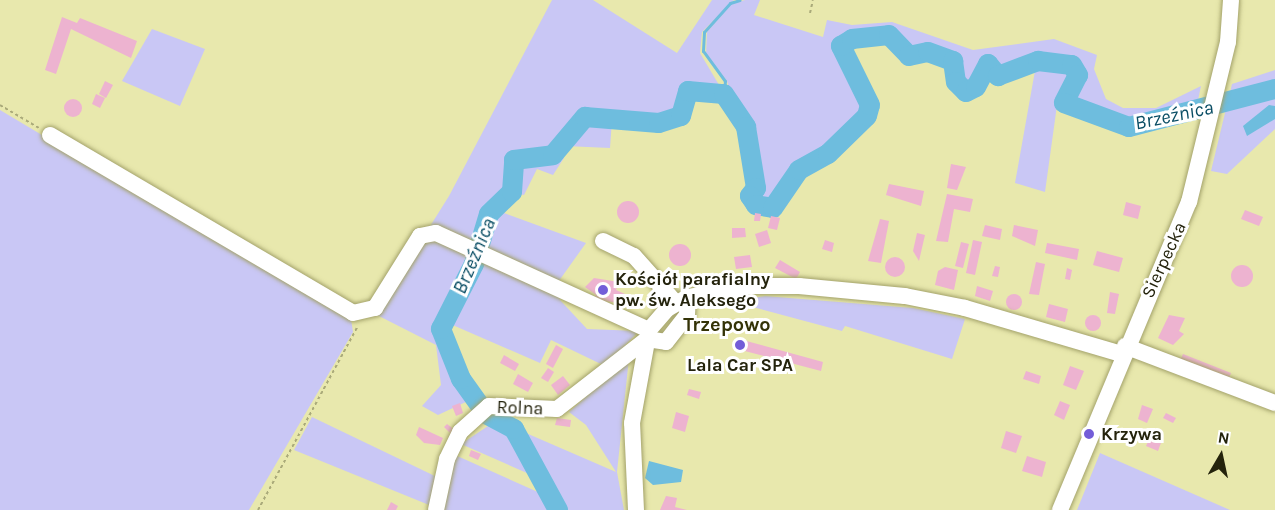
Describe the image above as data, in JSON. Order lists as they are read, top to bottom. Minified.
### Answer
{"streets":{"street":["Sierpecka","Rolna"]},"districts":["Trzepowo"],"water":["Brzeźnica"],"places":["Kościół parafialny pw. św. Aleksego","Lala Car SPA","Krzywa"],"north":"top"}
